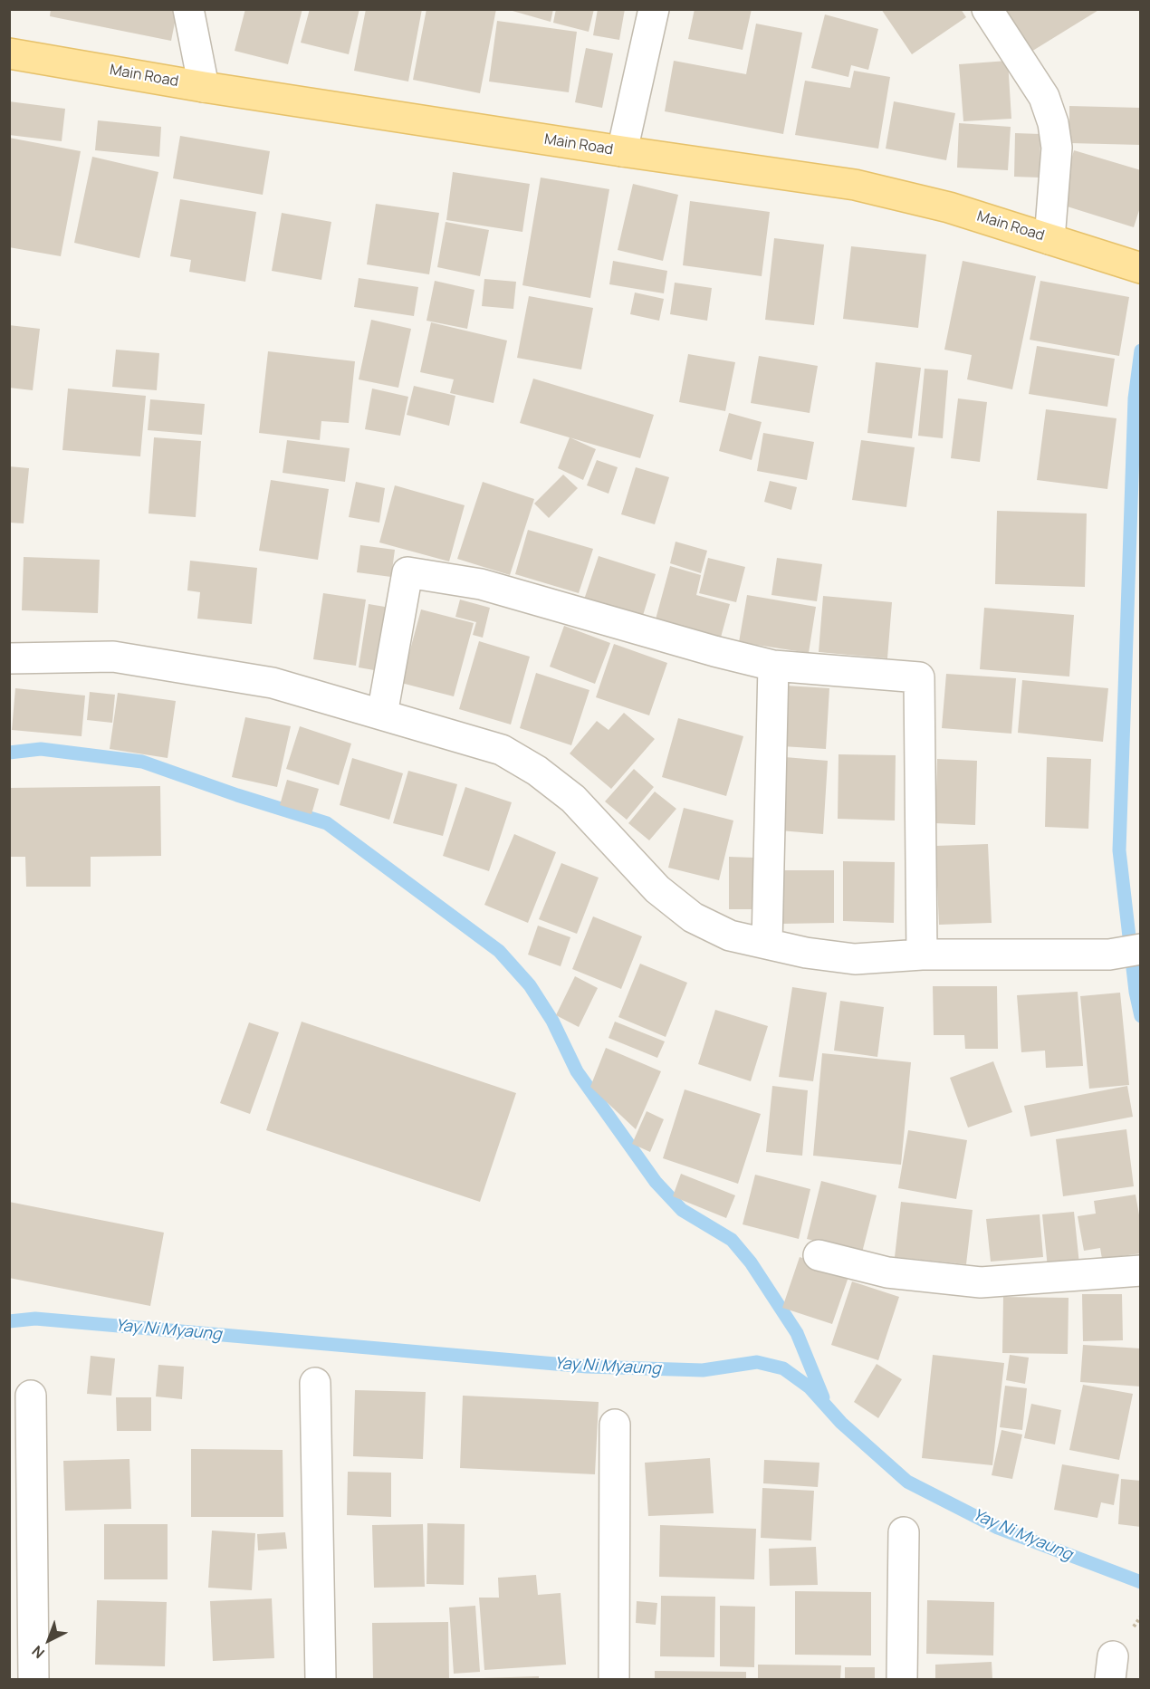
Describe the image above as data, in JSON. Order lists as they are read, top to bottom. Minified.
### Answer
{"streets":{"main road":["Main Road"]},"water":["Yay Ni Myaung"],"north":"bottom left"}
